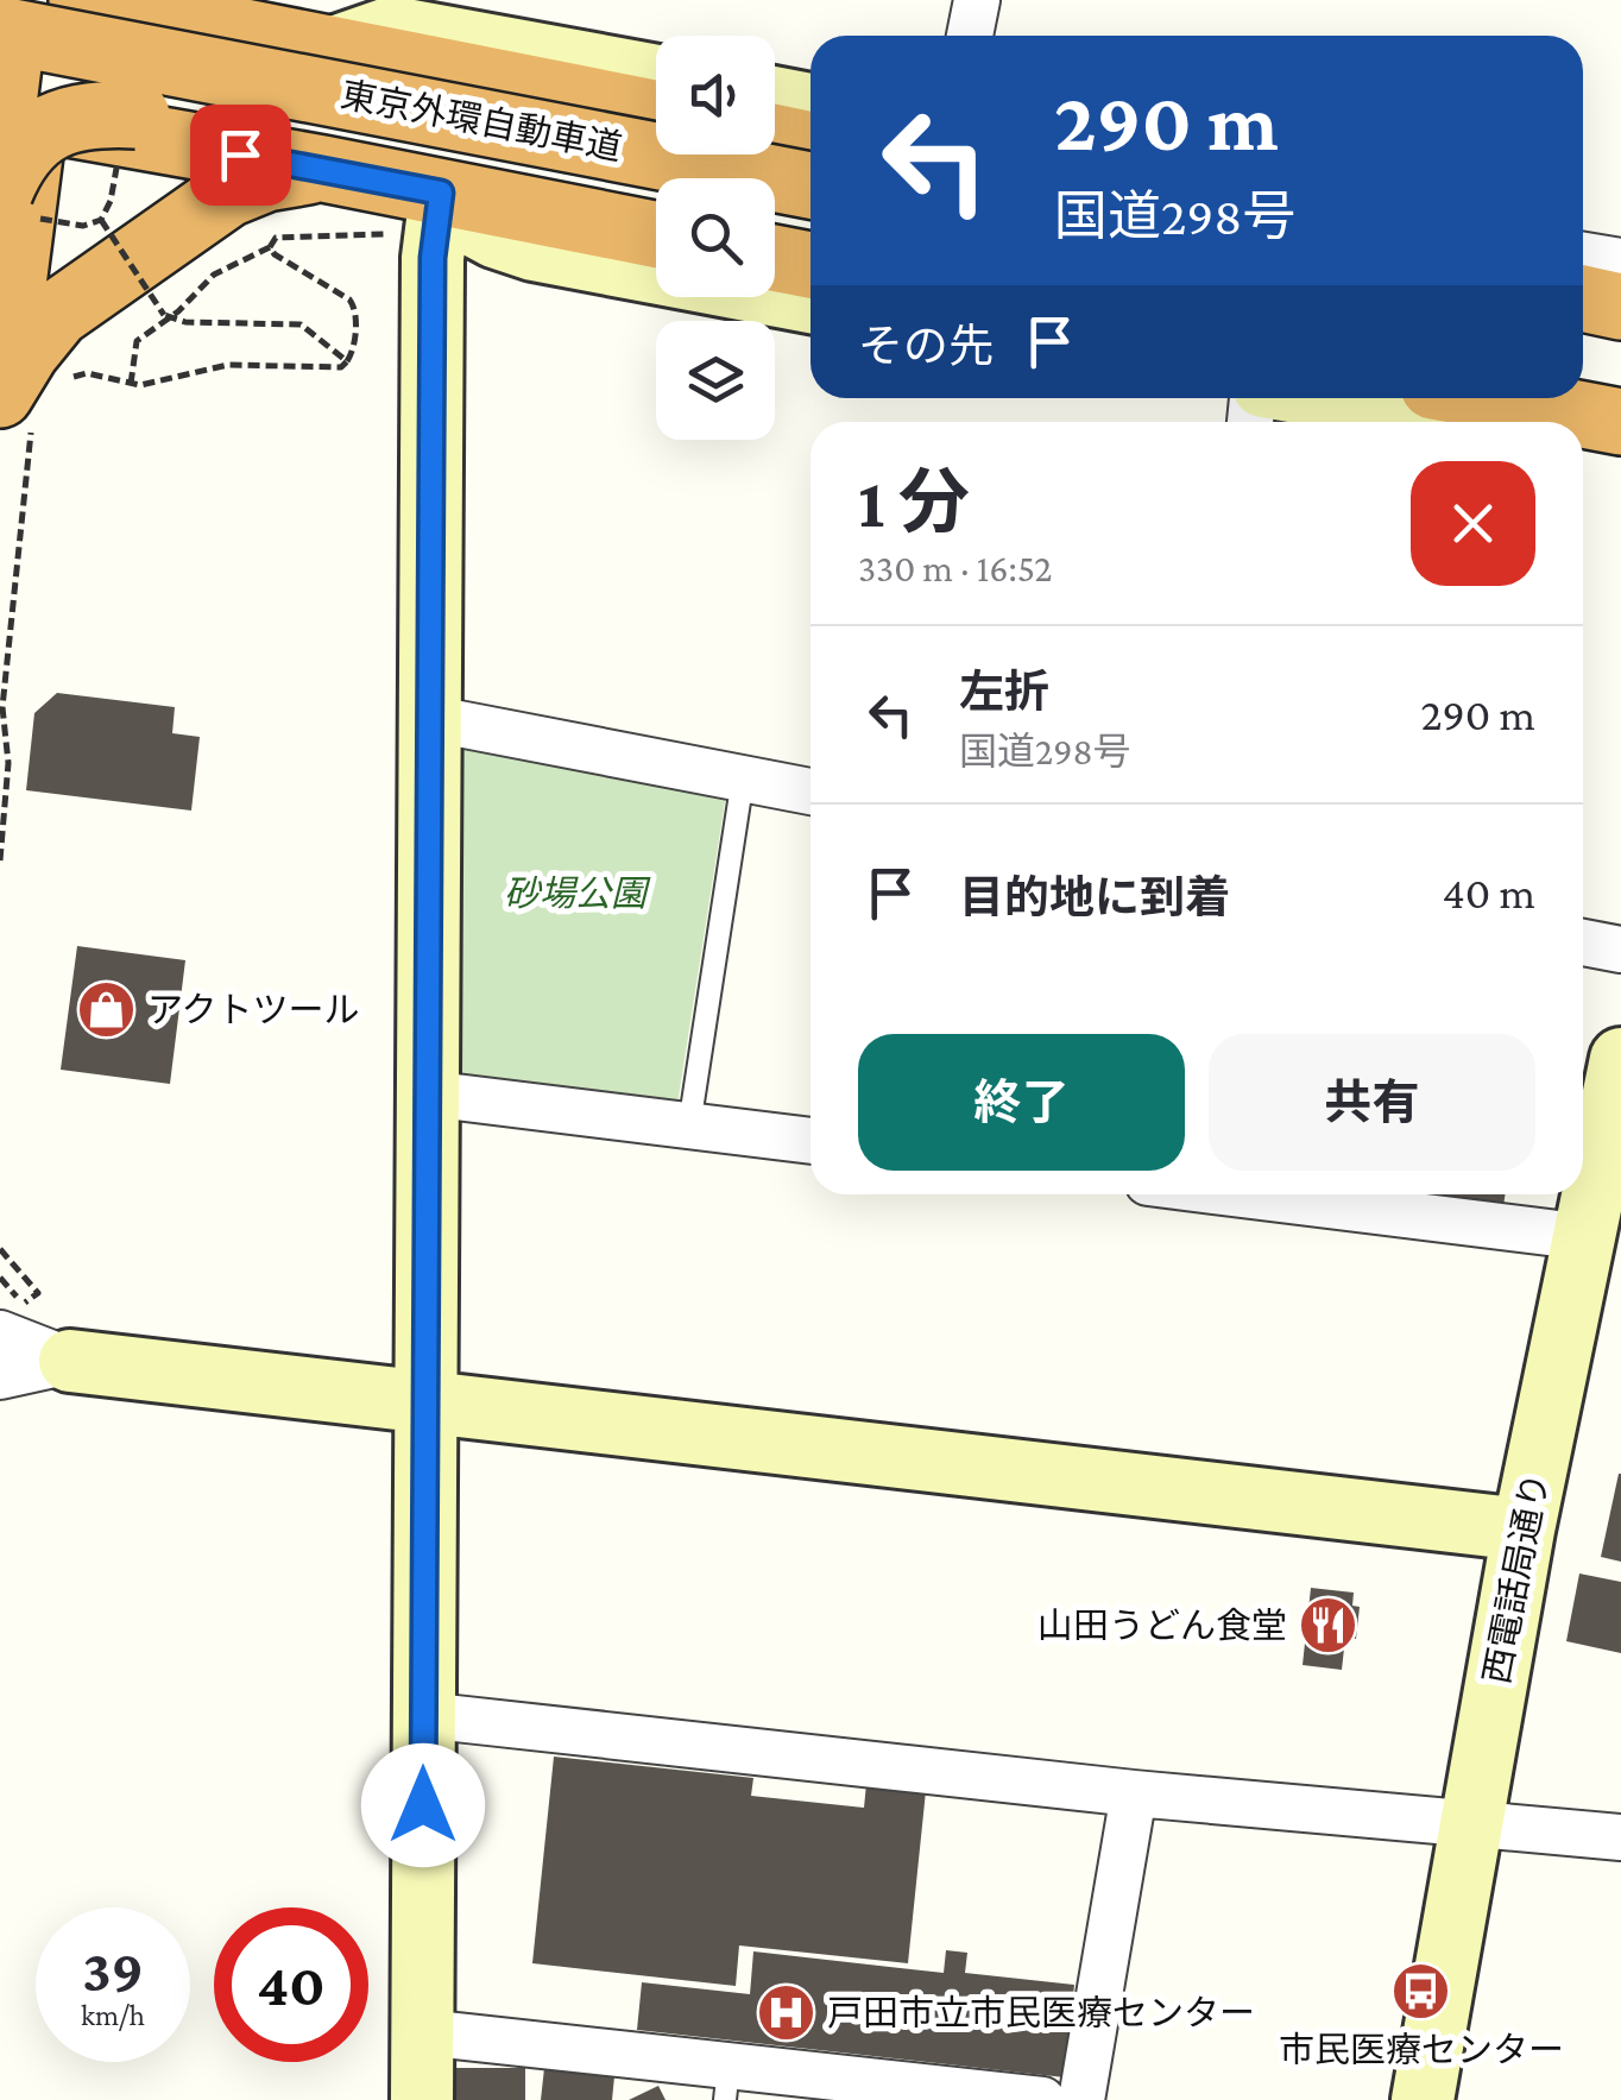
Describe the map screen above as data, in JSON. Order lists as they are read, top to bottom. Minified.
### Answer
{"streets":{"highway":["東京外環自動車道"],"street":["西電話局通り"]},"parks":["砂場公園"],"places":{"shop":["アクトツール"],"restaurant":["山田うどん食堂"],"bus stop":["市民医療センター"],"hospital":["戸田市立市民医療センター"]},"page":{"turn":["290 m","国道298号"],"then":"その先","heading":["1 分","330 m · 16:52"],"list":[{"name":"左折","note":"国道298号","value":"290 m"},{"name":"目的地に到着","value":"40 m"}],"buttons":["終了","共有"],"speed":"39 km/h","limit":"40"}}
